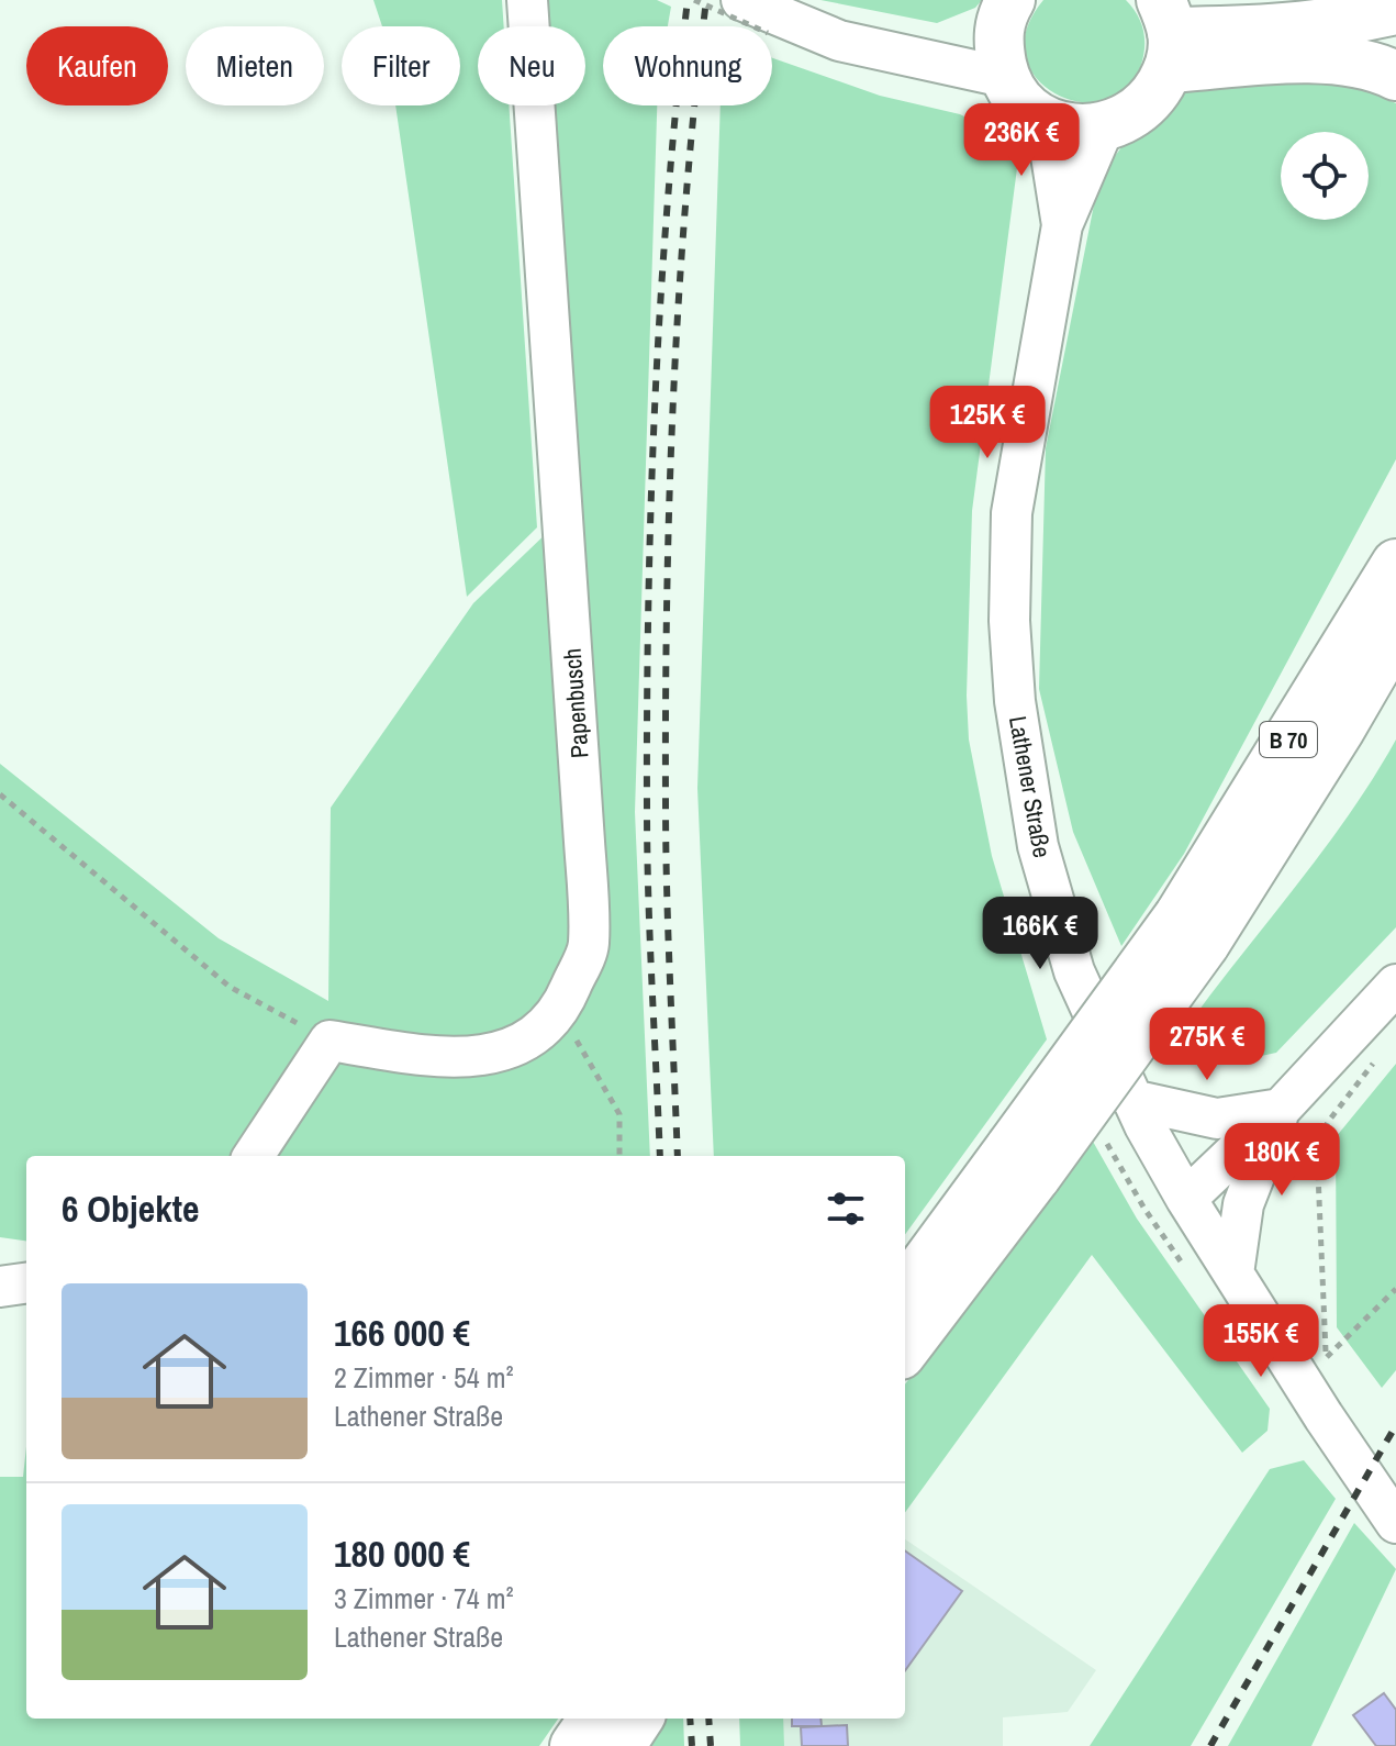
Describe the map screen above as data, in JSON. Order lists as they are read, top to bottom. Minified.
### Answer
{"streets":{"main road":["B 70"],"street":["Papenbusch","Lathener Straße"]},"page":{"chip":["Kaufen","Mieten","Filter","Neu","Wohnung"],"price":["236K €","125K €","166K €","275K €","180K €","155K €"],"heading":"6 Objekte","list":[{"name":"166 000 €","note":"2 Zimmer · 54 m² · Lathener Straße"},{"name":"180 000 €","note":"3 Zimmer · 74 m² · Lathener Straße"}]}}
